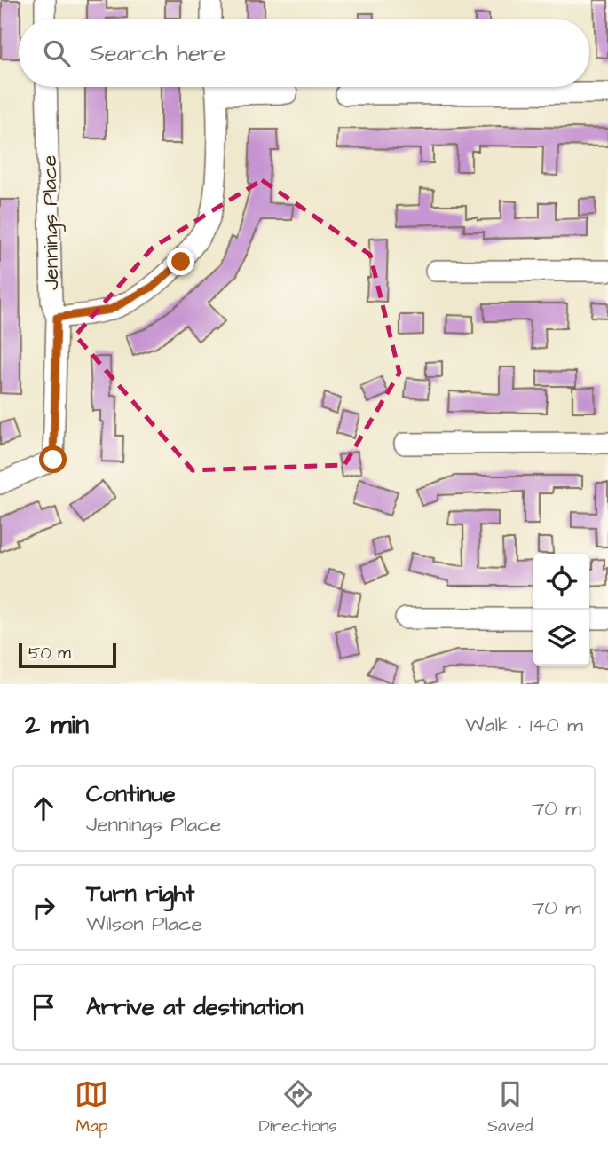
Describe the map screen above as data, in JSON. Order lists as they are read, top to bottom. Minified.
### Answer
{"streets":{"street":["Jennings Place"]},"scale_bar":"50 m","page":{"search":"Search here","scale":"50 m","heading":["2 min","Walk · 140 m"],"list":[["Continue","Jennings Place","70 m"],["Turn right","Wilson Place","70 m"],"Arrive at destination"],"nav":["Map","Directions","Saved"]}}
